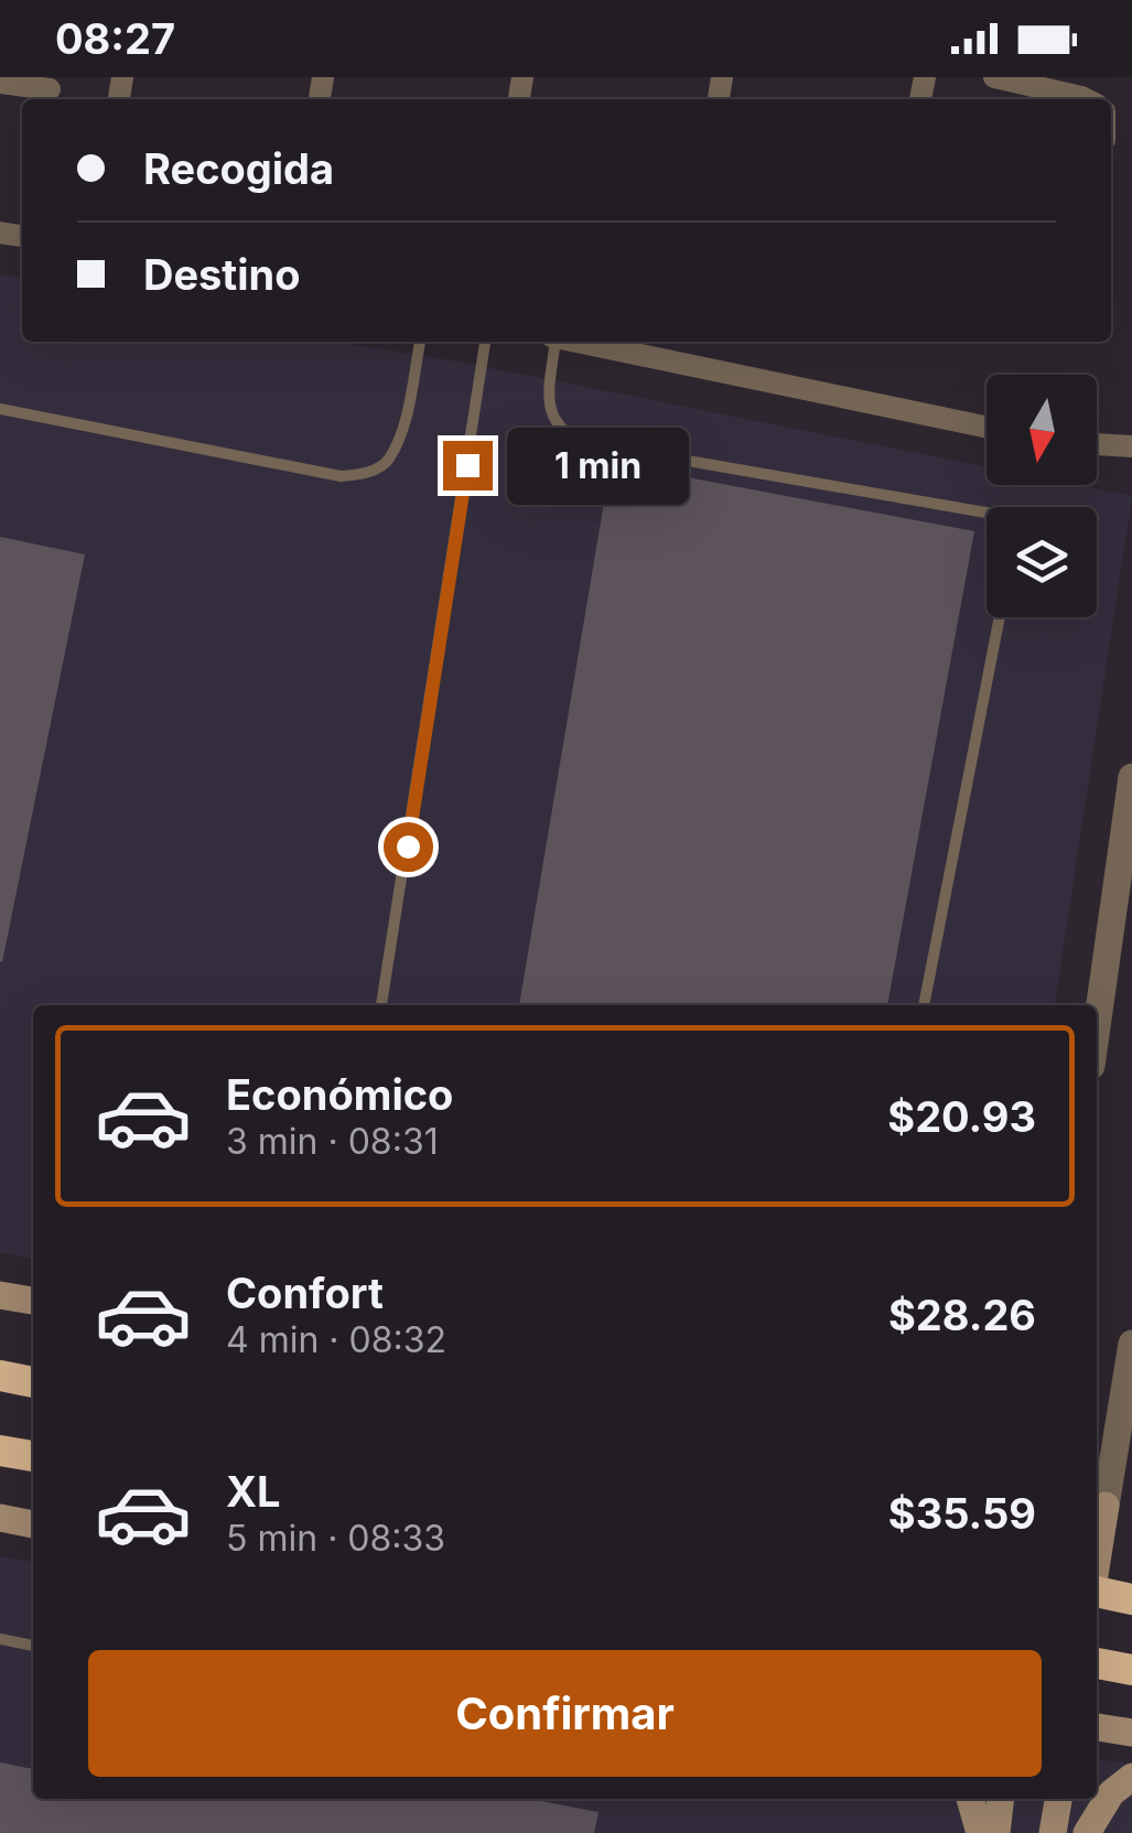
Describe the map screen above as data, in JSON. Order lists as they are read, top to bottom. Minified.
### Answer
{"north":"bottom","page":{"status":"08:27","banner":["Recogida","Destino"],"bubble":"1 min","list":[{"name":"Económico","note":"3 min · 08:31","value":"$20.93"},{"name":"Confort","note":"4 min · 08:32","value":"$28.26"},{"name":"XL","note":"5 min · 08:33","value":"$35.59"}],"buttons":"Confirmar"}}
